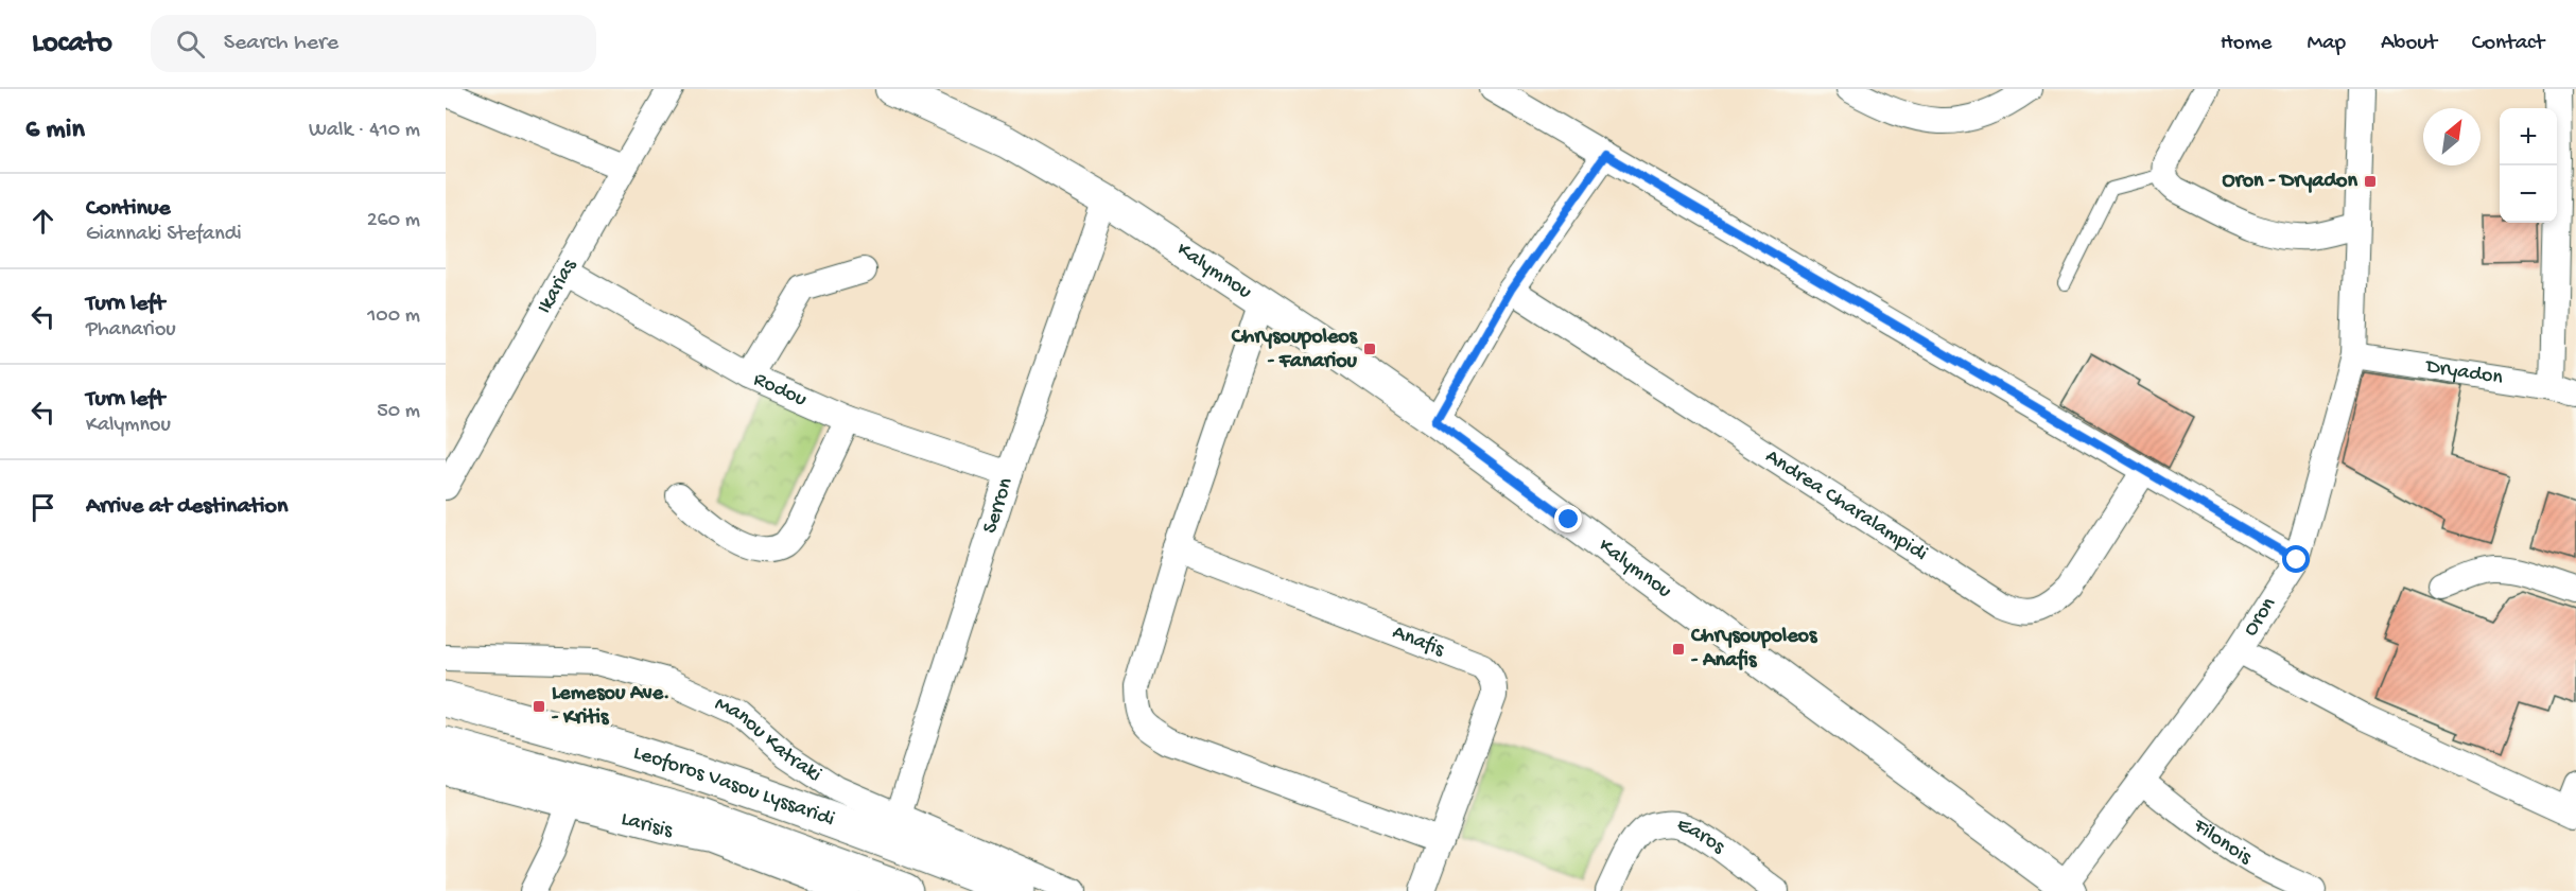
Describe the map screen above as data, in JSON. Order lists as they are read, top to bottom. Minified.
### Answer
{"streets":{"main road":["Leoforos Vasou Lyssaridi"],"street":["Kalymnou","Ikarias","Dryadon","Rodou","Serron","Andrea Charalampidi","Oron","Anafis","Manou Katraki","Larisis","Earos","Filonois"]},"crossings":[["Kalymnou","Serron"],["Kalymnou","Oron"],["Ikarias","Rodou"],["Dryadon","Oron"],["Rodou","Serron"],["Serron","Manou Katraki"],["Oron","Filonois"]],"places":{"transit":["Oron - Dryadon","Chrysoupoleos - Fanariou","Chrysoupoleos - Anafis","Lemesou Ave. - Kritis"]},"north":"top right","page":{"header":"Locato","search":"Search here","nav":["Home","Map","About","Contact"],"heading":["6 min","Walk · 410 m"],"map_buttons":["+","−"],"list":[["Continue","Giannaki Stefandi","260 m"],["Turn left","Phanariou","100 m"],["Turn left","Kalymnou","50 m"],"Arrive at destination"]}}
